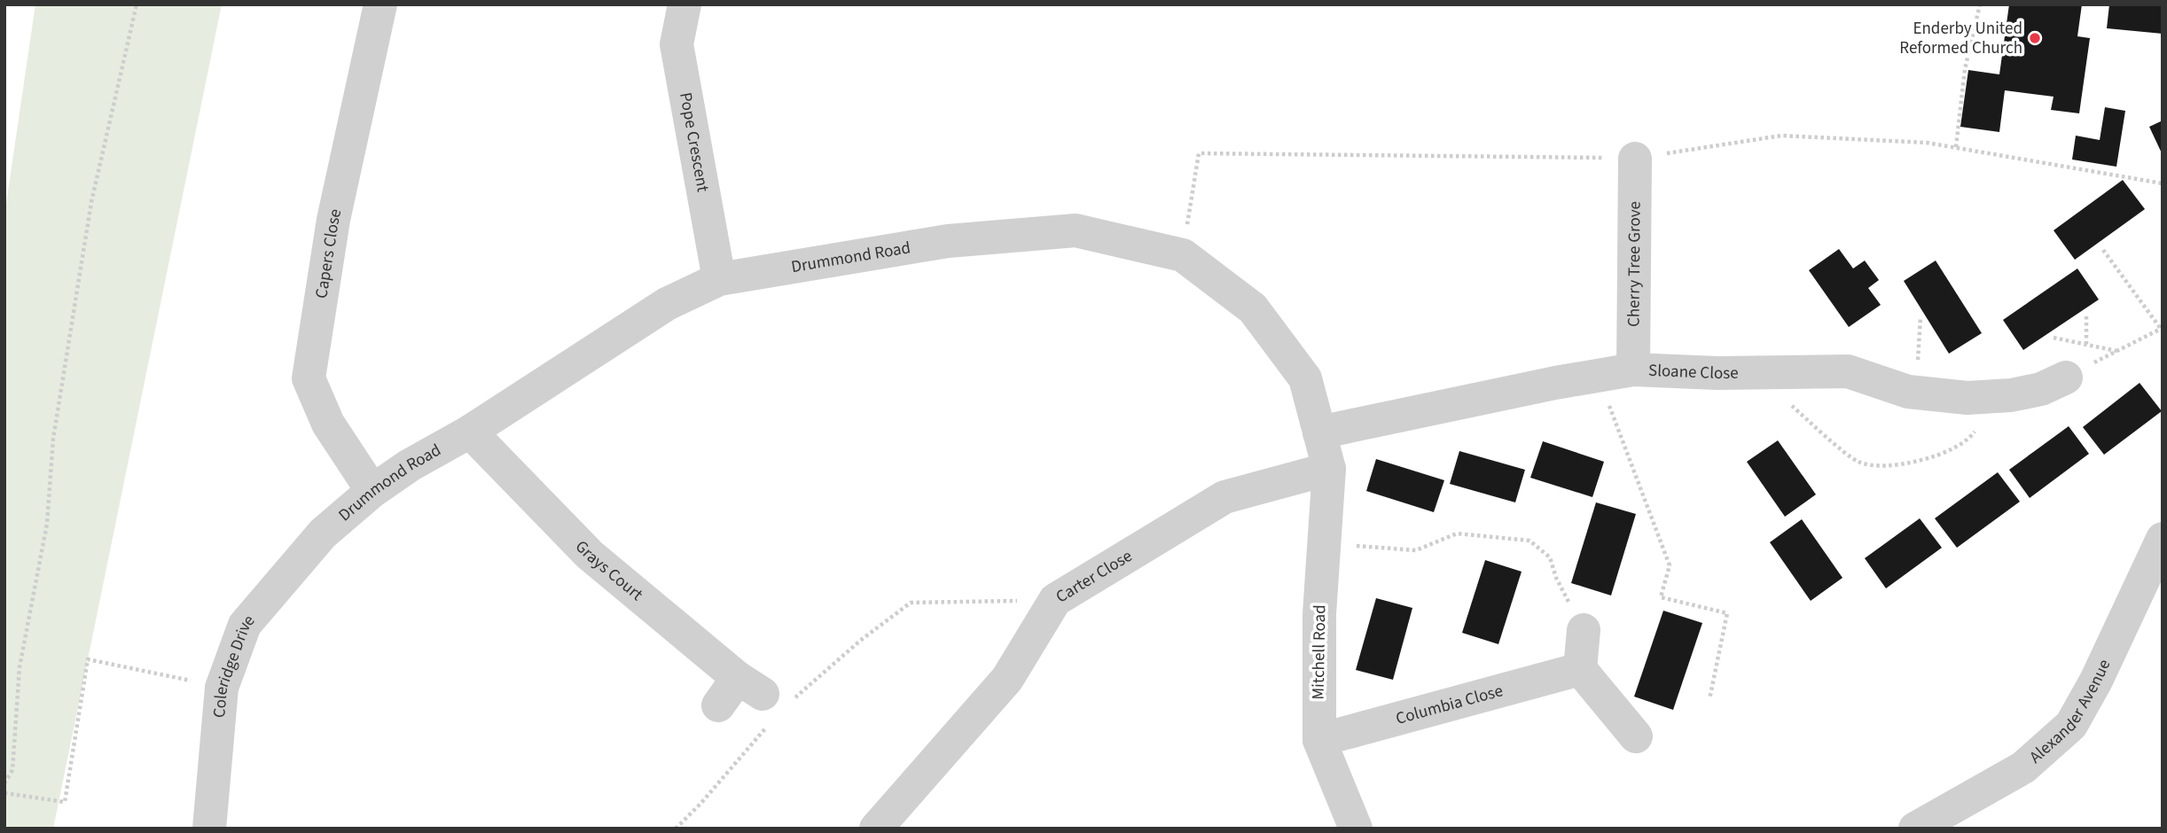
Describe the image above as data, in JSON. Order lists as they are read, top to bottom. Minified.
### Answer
{"streets":{"street":["Pope Crescent","Capers Close","Drummond Road","Cherry Tree Grove","Sloane Close","Grays Court","Carter Close","Mitchell Road","Coleridge Drive","Columbia Close","Alexander Avenue"]},"crossings":[["Pope Crescent","Drummond Road"],["Capers Close","Drummond Road"],["Drummond Road","Sloane Close"],["Drummond Road","Grays Court"],["Drummond Road","Carter Close"],["Drummond Road","Mitchell Road"],["Drummond Road","Coleridge Drive"],["Cherry Tree Grove","Sloane Close"],["Carter Close","Mitchell Road"],["Mitchell Road","Columbia Close"]],"places":["Enderby United Reformed Church"]}
